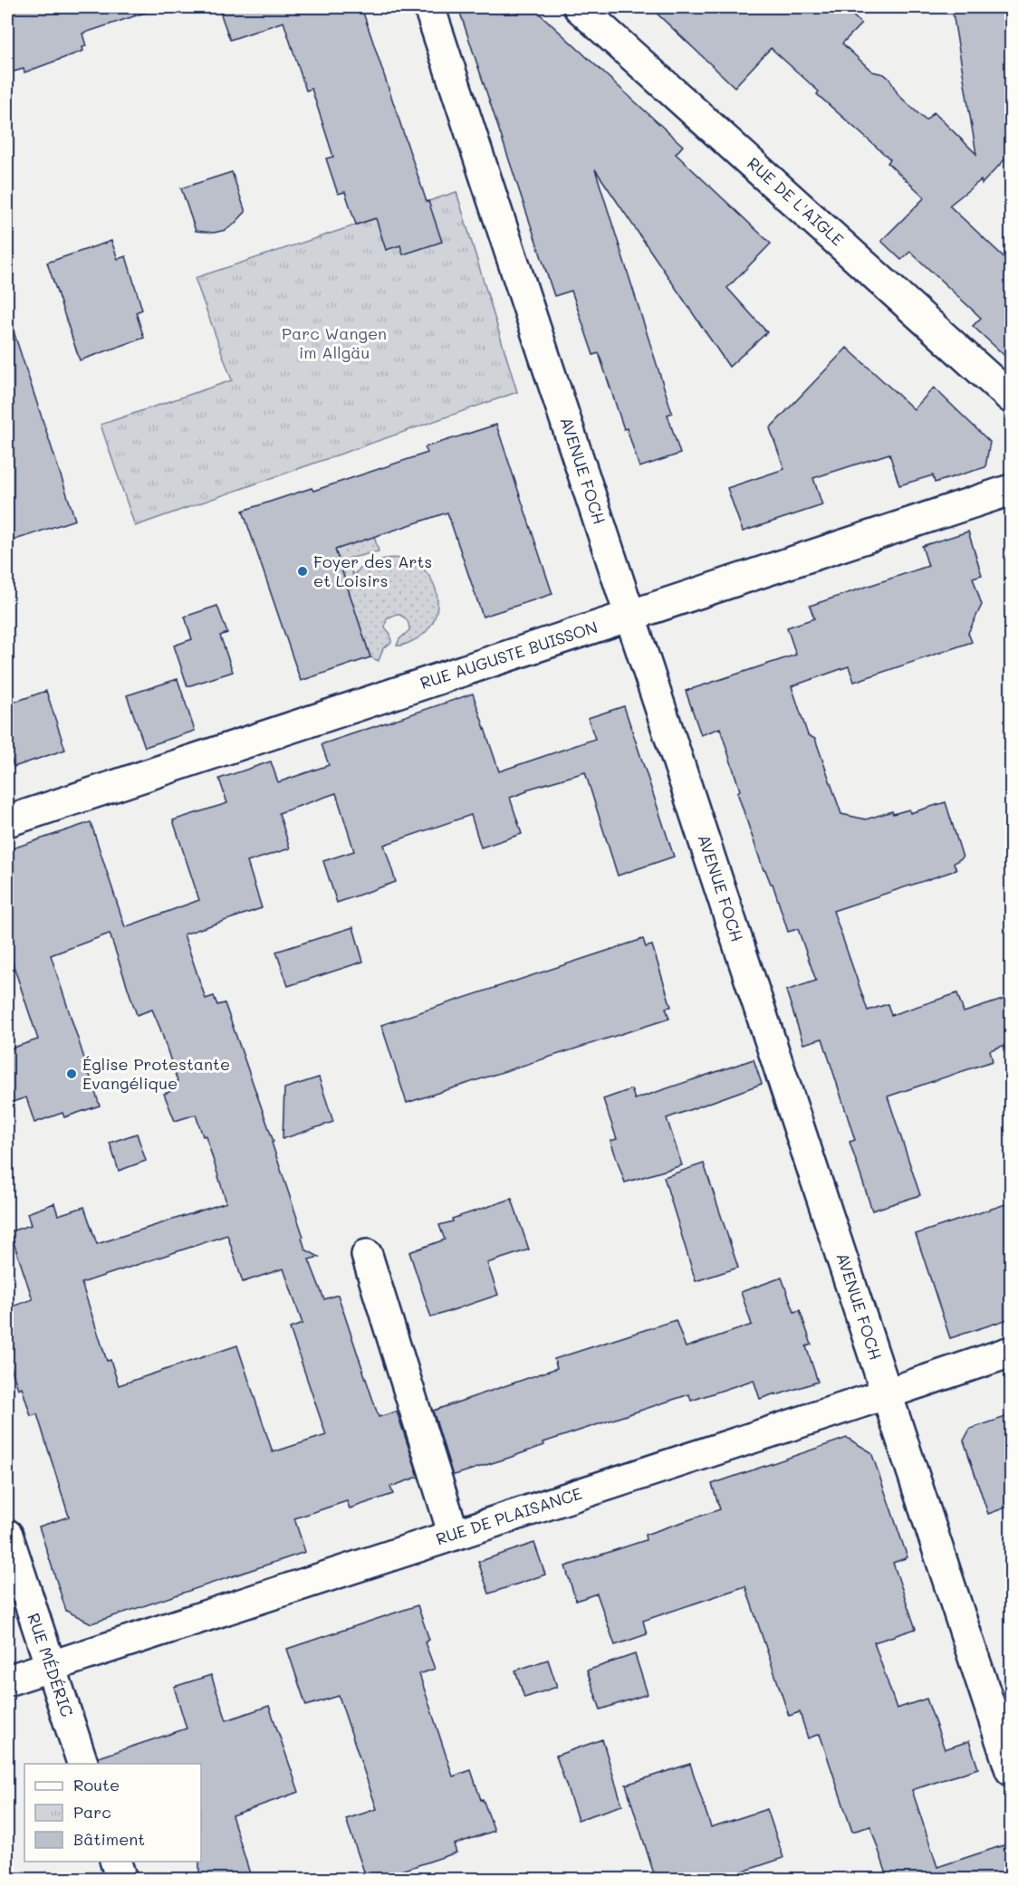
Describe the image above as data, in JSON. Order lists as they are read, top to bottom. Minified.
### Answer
{"streets":{"street":["RUE DE L'AIGLE","AVENUE FOCH","RUE AUGUSTE BUISSON","RUE DE PLAISANCE","RUE MÉDÉRIC"]},"crossings":[["AVENUE FOCH","RUE AUGUSTE BUISSON"],["AVENUE FOCH","RUE DE PLAISANCE"],["RUE DE PLAISANCE","RUE MÉDÉRIC"]],"parks":["Parc Wangen im Allgäu"],"places":["Foyer des Arts et Loisirs","Église Protestante Evangélique"],"legend":["Route","Parc","Bâtiment"]}
